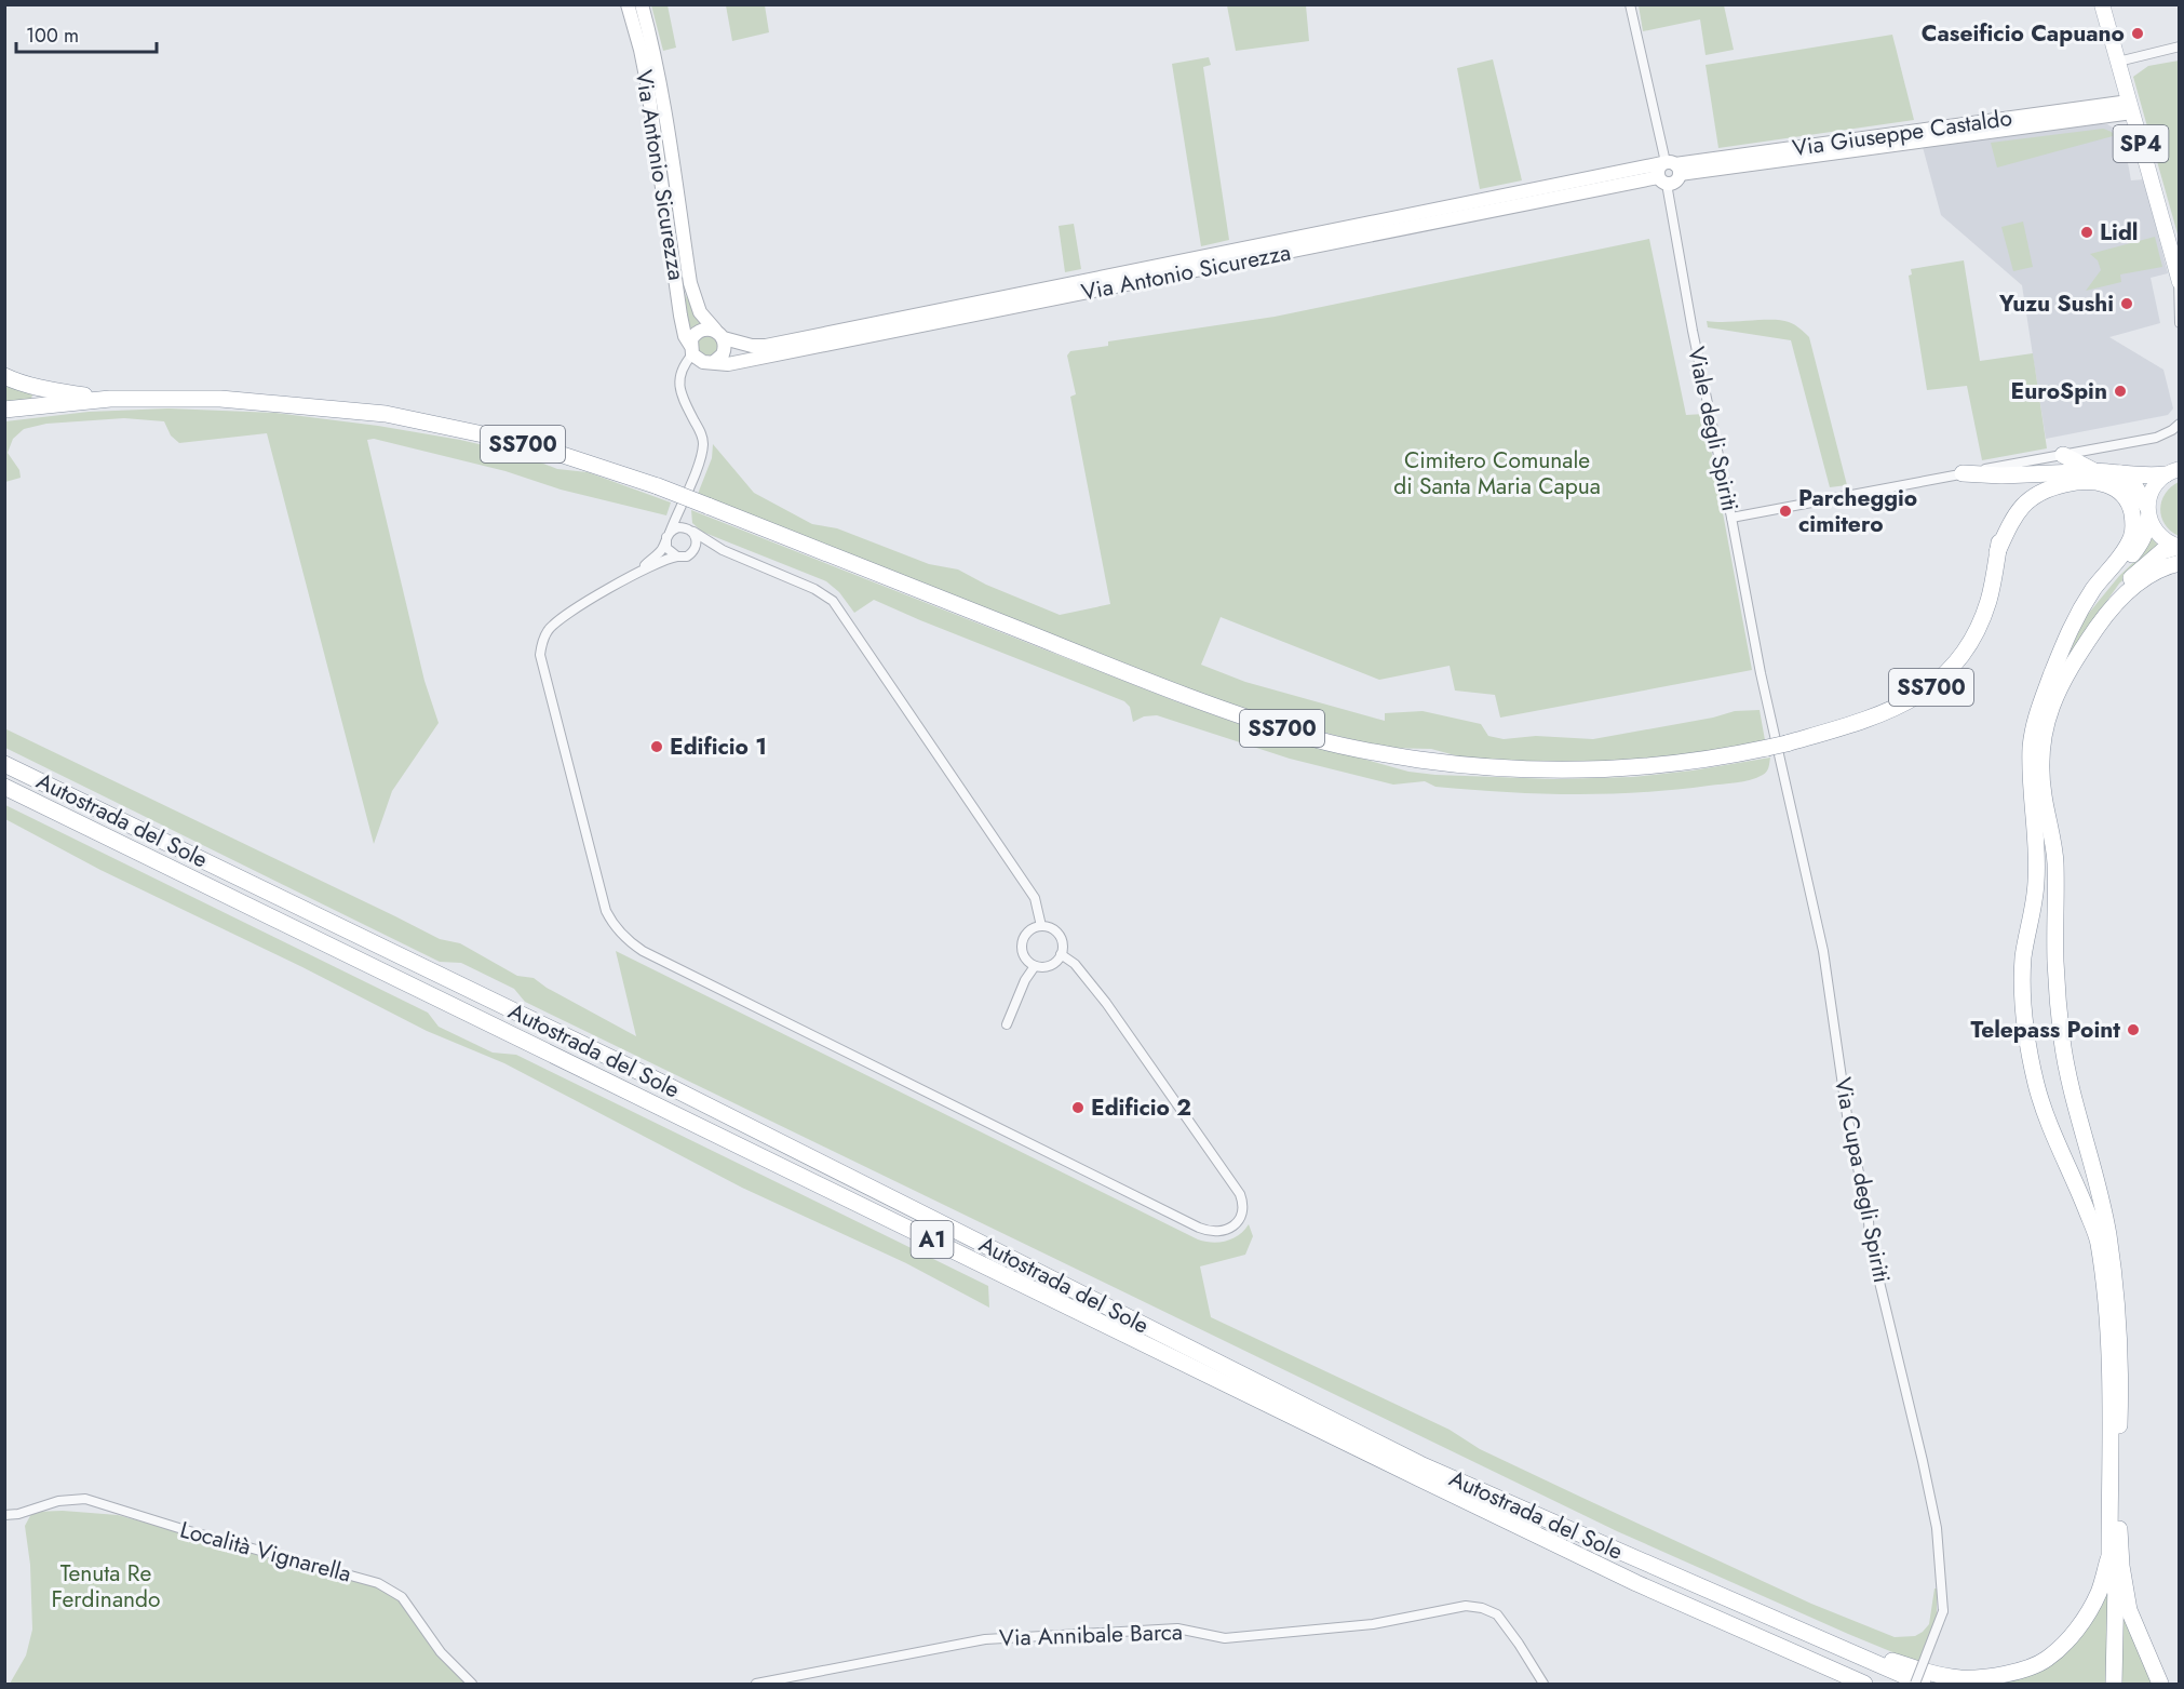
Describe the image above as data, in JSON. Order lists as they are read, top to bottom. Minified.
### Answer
{"streets":{"highway":["SS700","Autostrada del Sole","A1"],"main road":["SP4"],"street":["Via Giuseppe Castaldo","Via Antonio Sicurezza","Viale degli Spiriti","Via Cupa degli Spiriti","Località Vignarella","Via Annibale Barca"]},"crossings":[["Via Giuseppe Castaldo","SP4"],["Via Giuseppe Castaldo","Via Antonio Sicurezza"],["Via Antonio Sicurezza","Viale degli Spiriti"],["Viale degli Spiriti","Via Cupa degli Spiriti"]],"parks":["Cimitero Comunale di Santa Maria Capua","Tenuta Re Ferdinando"],"places":["Caseificio Capuano","Lidl","Yuzu Sushi","EuroSpin","Parcheggio cimitero","Edificio 1","Telepass Point","Edificio 2"],"scale_bar":"100 m"}
